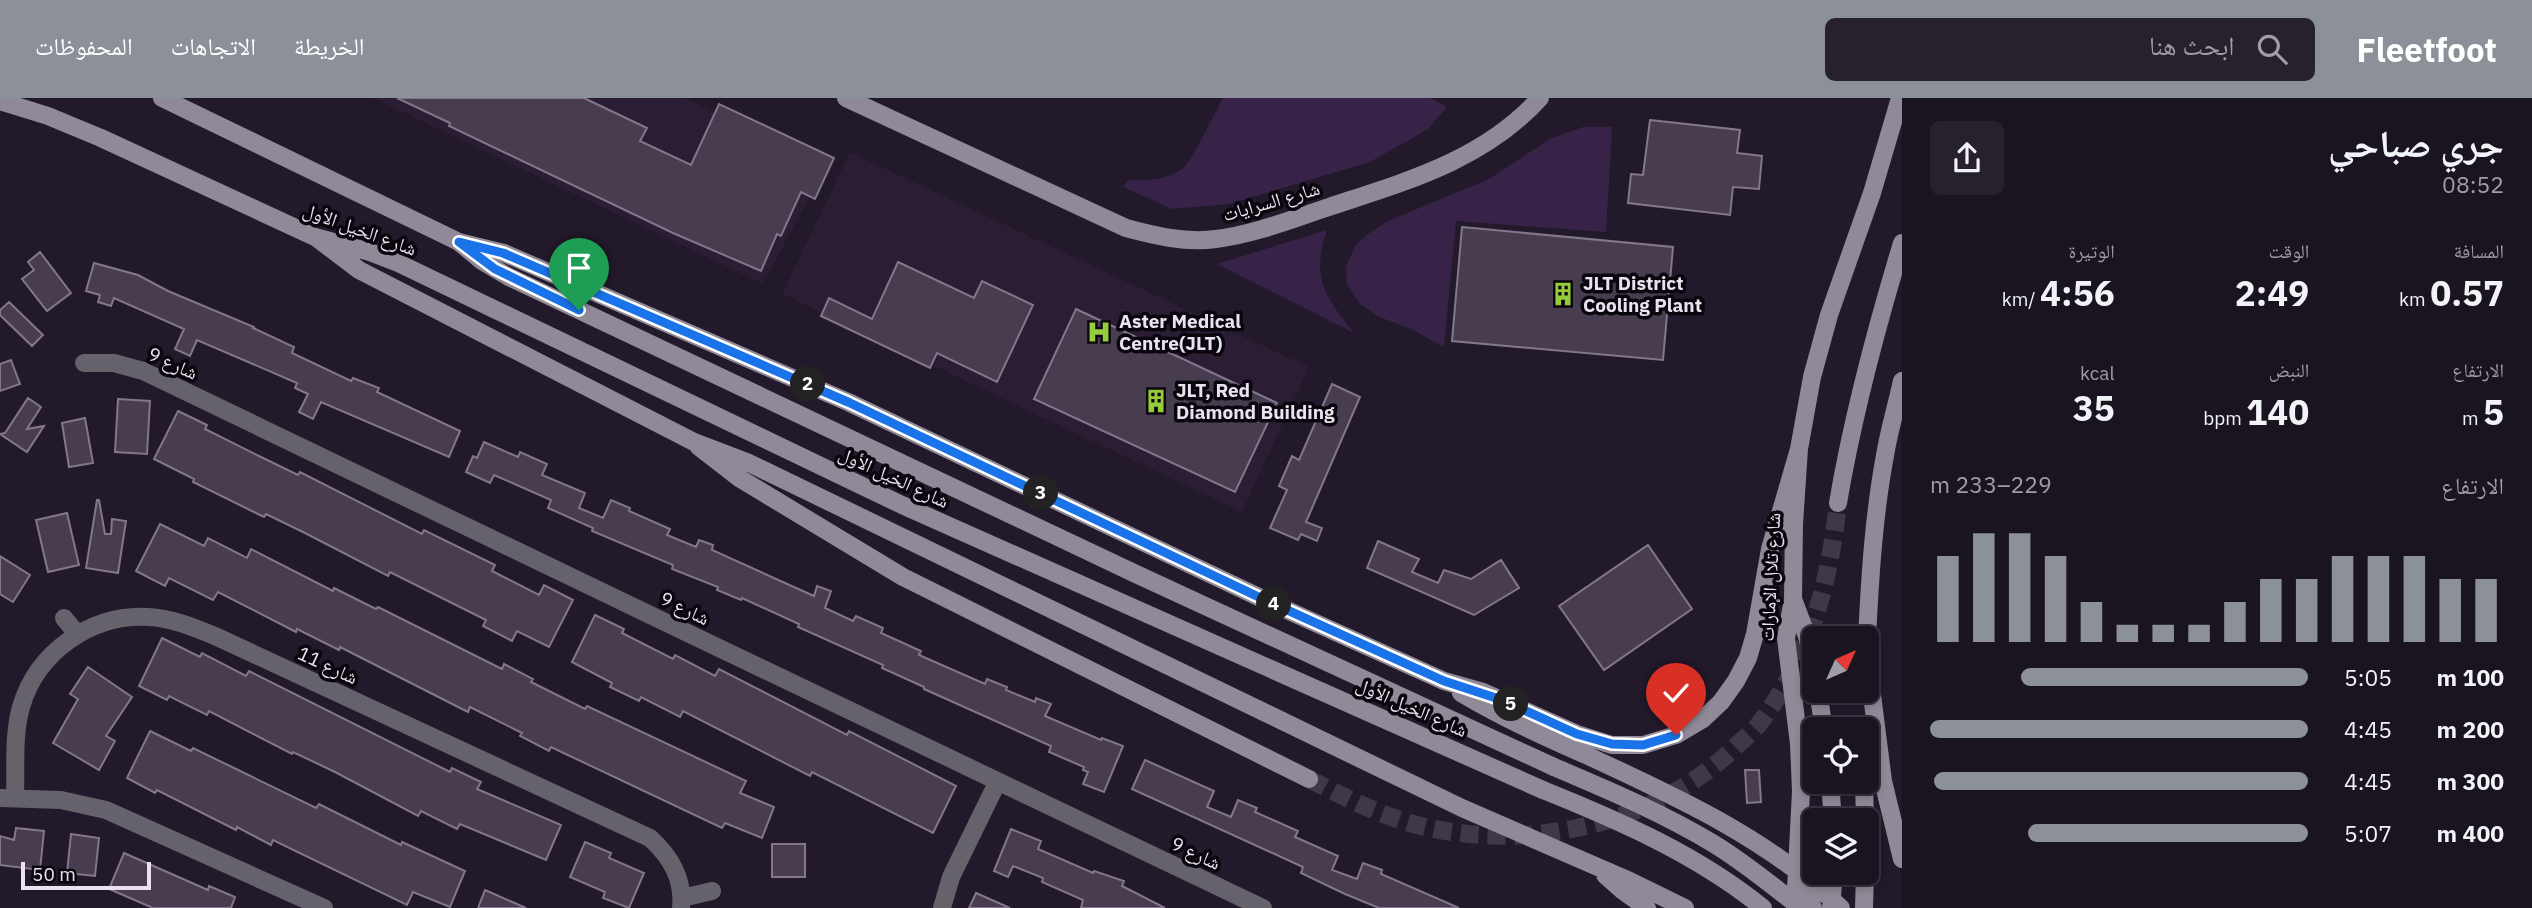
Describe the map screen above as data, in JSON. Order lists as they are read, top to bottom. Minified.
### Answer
{"streets":{"main road":["شارع السرايات","شارع الخيل الأول","شارع تلال الإمارات"],"street":["شارع 9","شارع 11"]},"places":{"building":["JLT District Cooling Plant","JLT, Red Diamond Building"],"hospital":["Aster Medical Centre(JLT)"]},"scale_bar":"50 m","north":"top right","page":{"header":"Fleetfoot","search":"ابحث هنا","nav":["الخريطة","الاتجاهات","المحفوظات"],"heading":["جري صباحي","08:52"],"stats":[["المسافة","0.57 km"],["الوقت","2:49"],["الوتيرة","4:56 /km"],["الارتفاع","5 m"],["النبض","140 bpm"],["kcal","35"]],"pins":["2","3","4","5"],"chart":["الارتفاع","229–233 m"],"list":[{"name":"100 m","note":"5:05"},{"name":"200 m","note":"4:45"},{"name":"300 m","note":"4:45"},{"name":"400 m","note":"5:07"}],"scale":"50 m"}}
